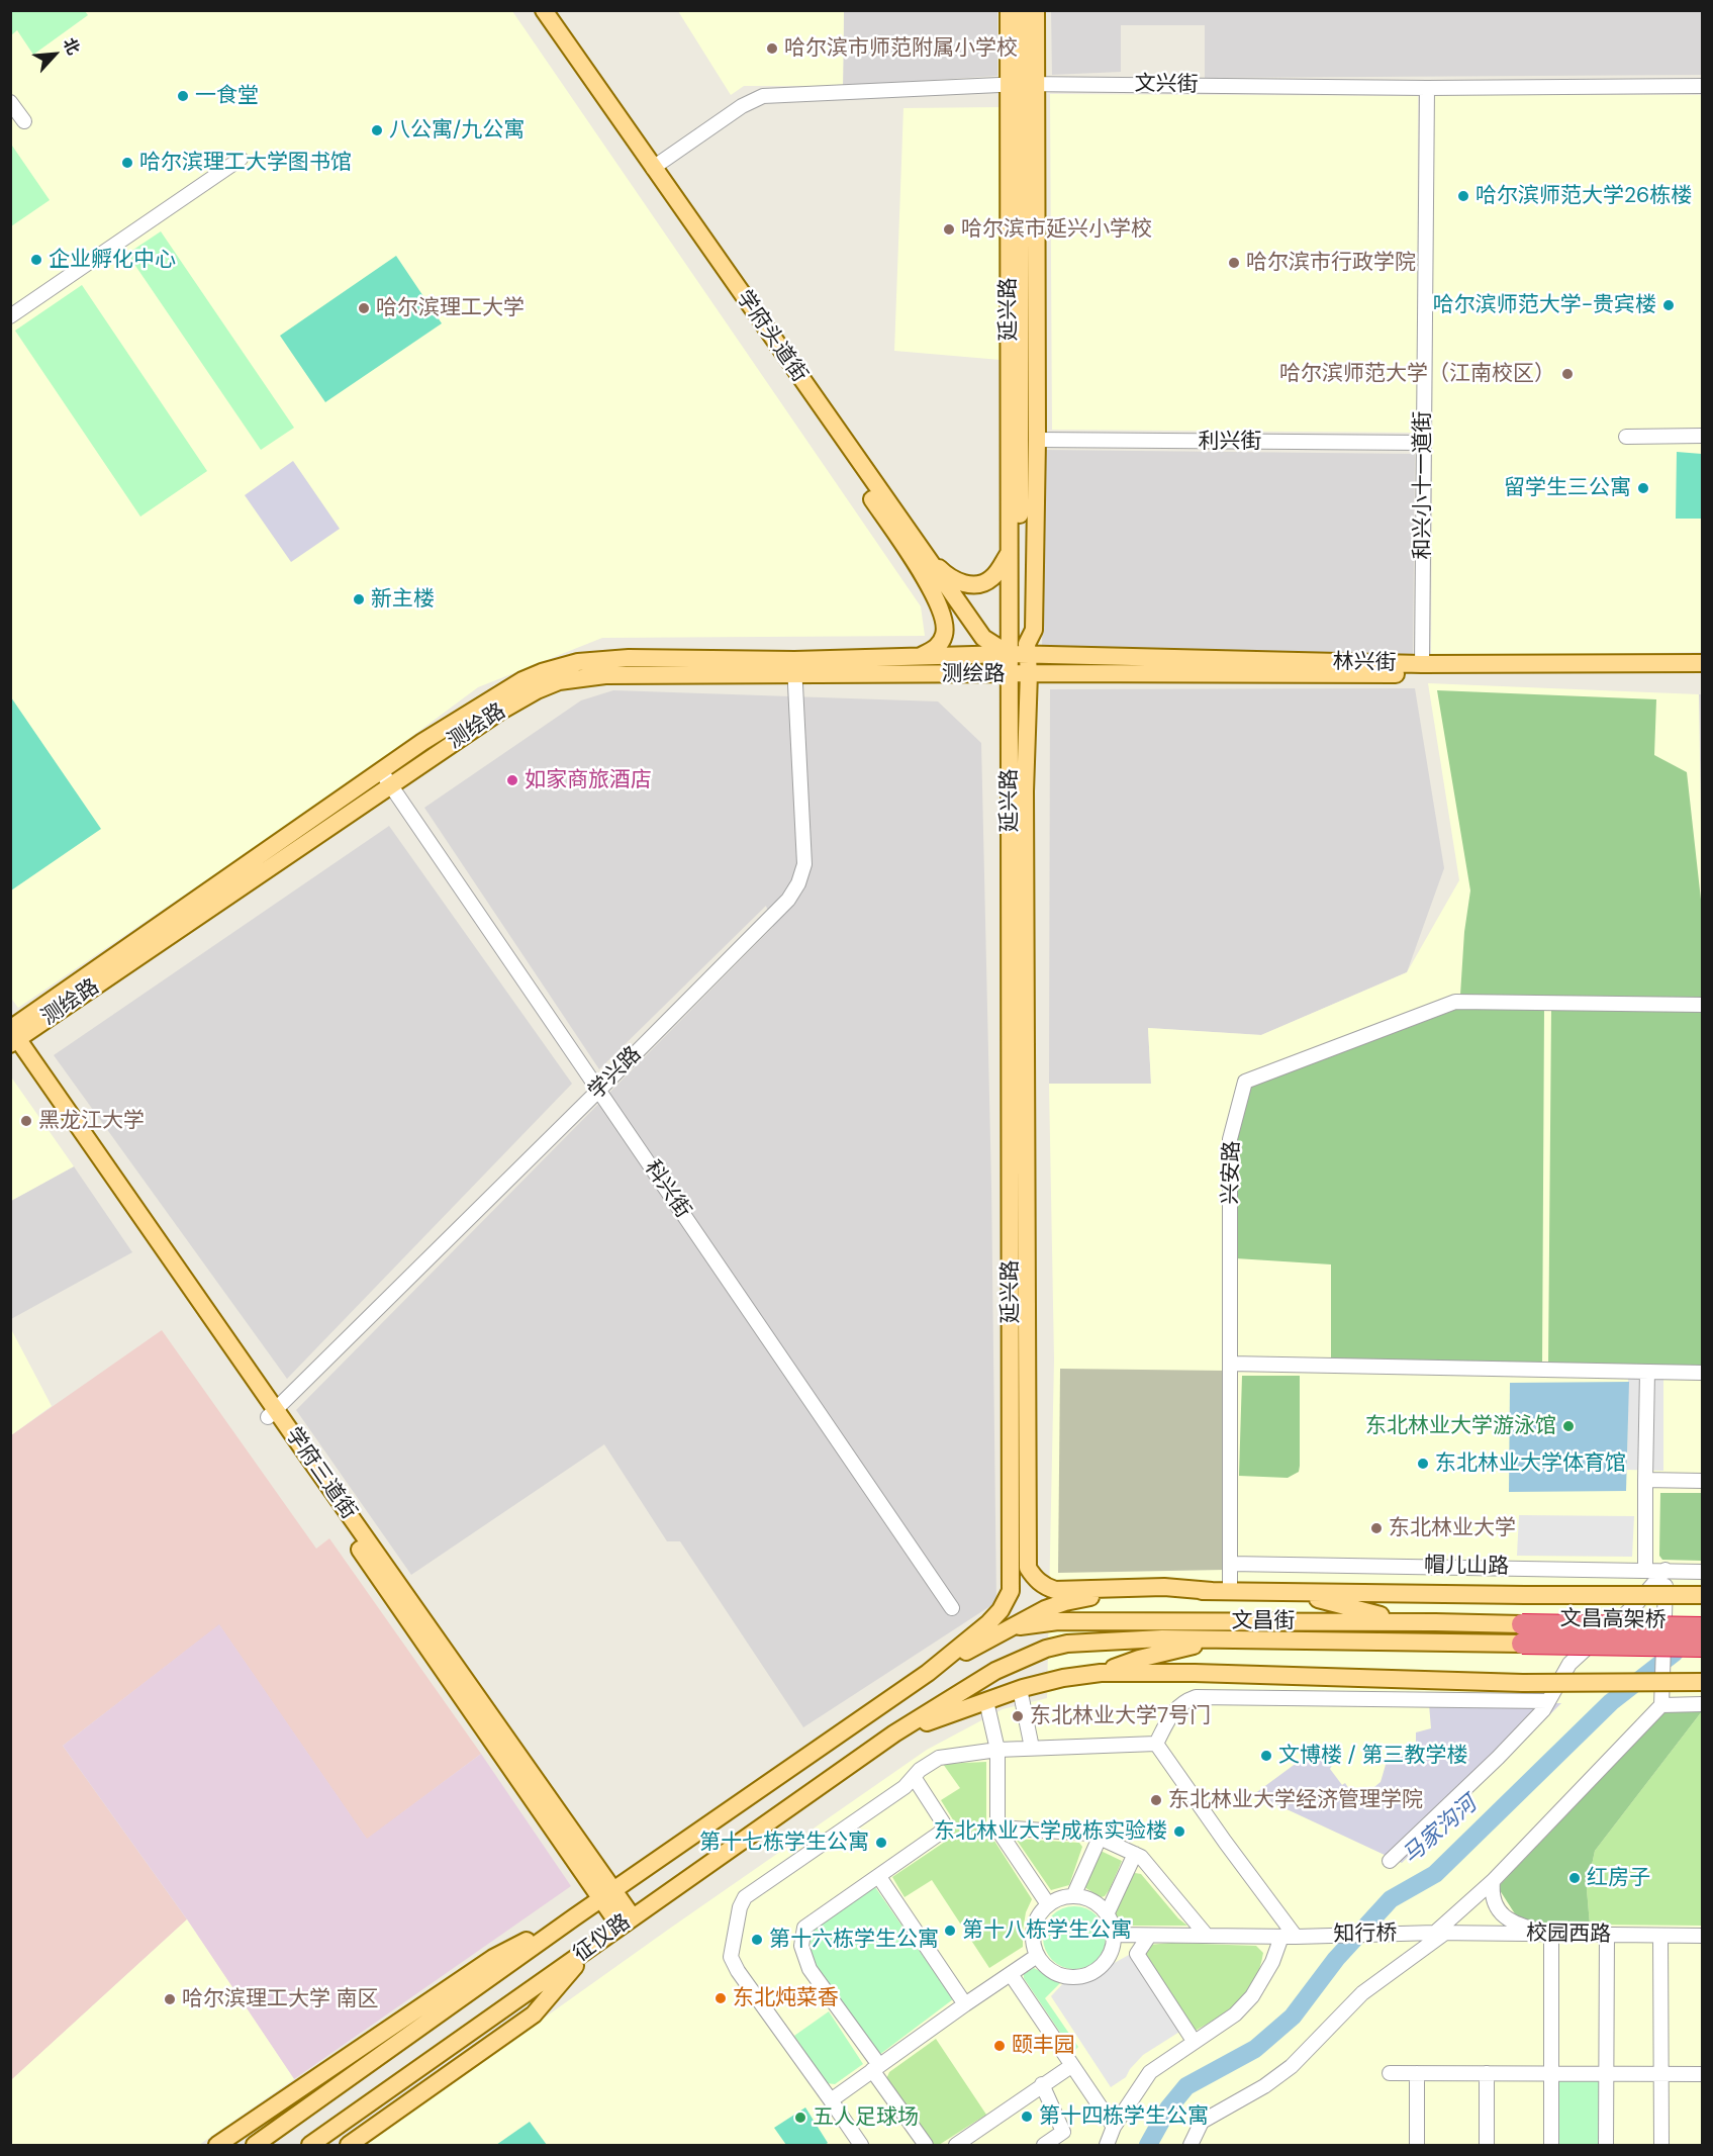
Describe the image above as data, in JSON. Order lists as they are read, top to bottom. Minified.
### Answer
{"streets":{"highway":["文昌高架桥"],"main road":["延兴路","学府头道街","林兴街","测绘路","学府三道街","文昌街","征仪路"],"street":["文兴街","利兴街","和兴小十一道街","学兴路","兴安路","科兴街","帽儿山路","知行桥","校园西路"]},"crossings":[["文兴街","延兴路"],["文兴街","学府头道街"],["文兴街","和兴小十一道街"],["延兴路","学府头道街"],["延兴路","利兴街"],["延兴路","林兴街"],["延兴路","测绘路"],["学府头道街","测绘路"],["利兴街","和兴小十一道街"],["和兴小十一道街","林兴街"],["林兴街","测绘路"],["测绘路","学兴路"],["测绘路","科兴街"],["测绘路","学府三道街"],["学兴路","科兴街"],["学兴路","学府三道街"],["兴安路","帽儿山路"],["学府三道街","征仪路"],["文昌高架桥","文昌街"],["文昌街","征仪路"],["知行桥","校园西路"]],"water":["马家沟河"],"places":["哈尔滨市师范附属小学校","一食堂","八公寓/九公寓","哈尔滨理工大学图书馆","哈尔滨师范大学26栋楼","哈尔滨市延兴小学校","企业孵化中心","哈尔滨市行政学院","哈尔滨师范大学-贵宾楼","哈尔滨理工大学","哈尔滨师范大学（江南校区）","留学生三公寓","新主楼","如家商旅酒店","黑龙江大学","东北林业大学游泳馆","东北林业大学体育馆","东北林业大学","东北林业大学7号门","文博楼 / 第三教学楼","东北林业大学经济管理学院","东北林业大学成栋实验楼","第十七栋学生公寓","红房子","第十八栋学生公寓","第十六栋学生公寓","东北炖菜香","哈尔滨理工大学 南区","颐丰园","第十四栋学生公寓","五人足球场"],"north":"top right"}
